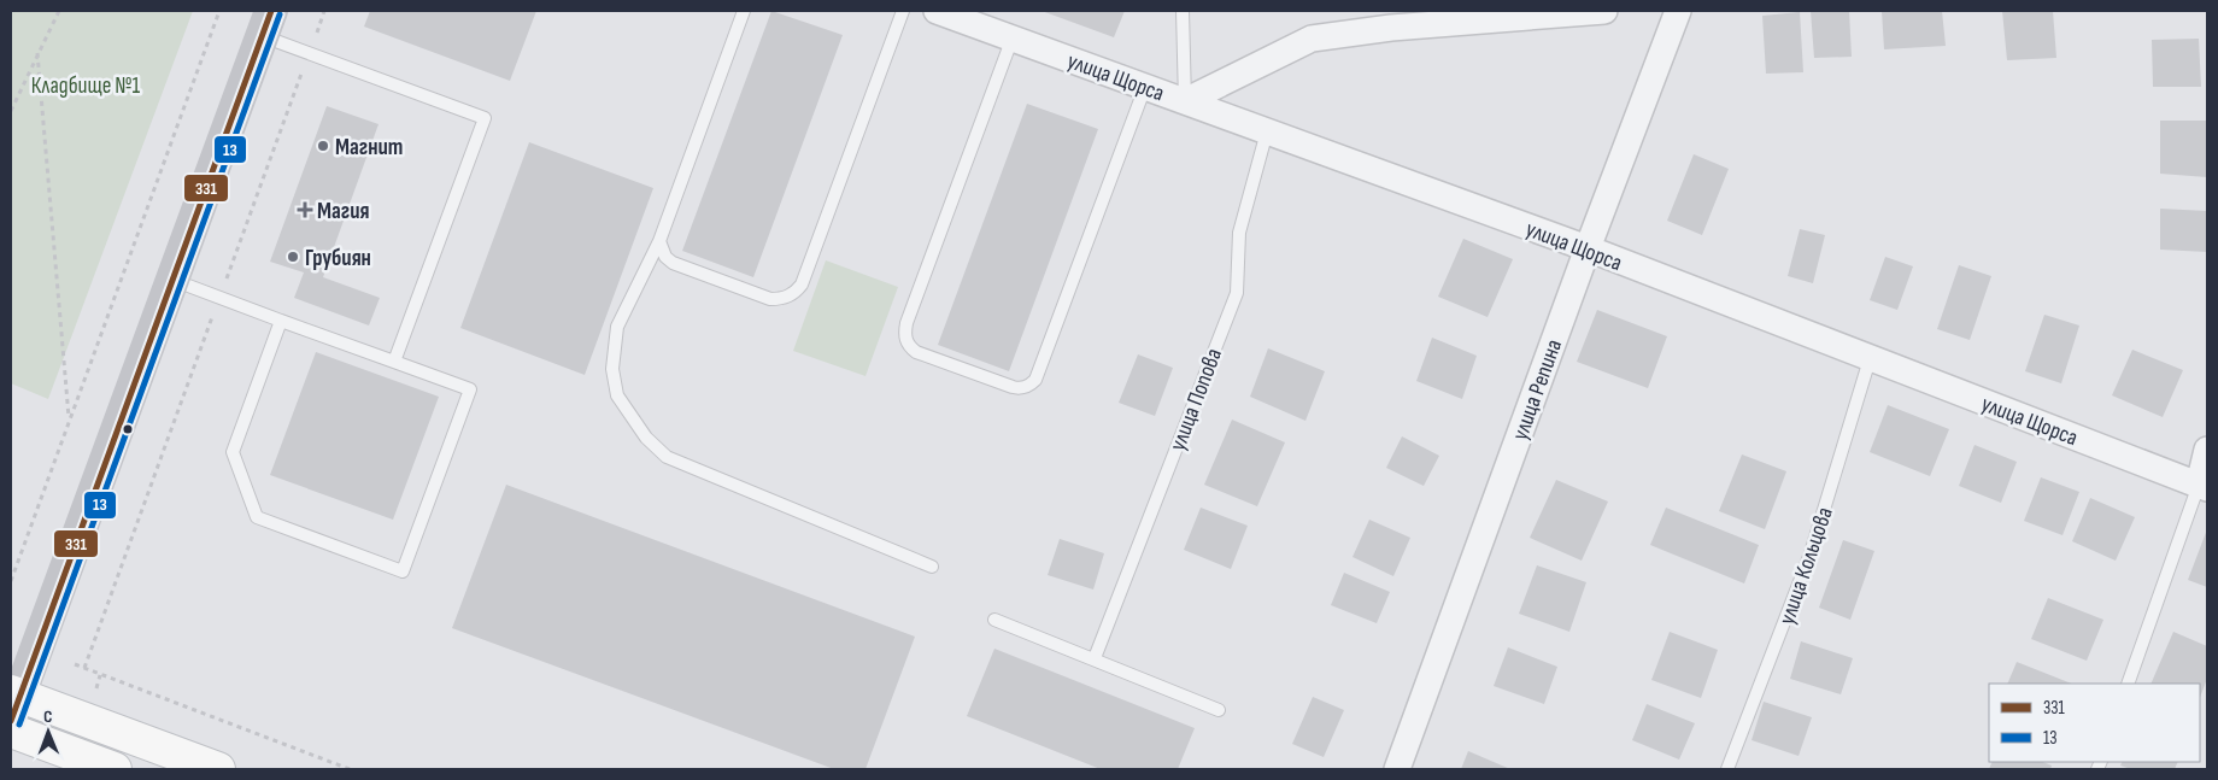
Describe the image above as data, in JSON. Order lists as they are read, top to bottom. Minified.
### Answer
{"streets":{"street":["улица Щорса","улица Репина"],"lane":["улица Попова","улица Кольцова"]},"crossings":[["улица Щорса","улица Репина"],["улица Щорса","улица Попова"],["улица Щорса","улица Кольцова"]],"parks":["Кладбище №1"],"places":{"other":["Магнит","Грубиян"],"health":["Магия"]},"lines":["transit line 331","transit line 13"],"legend":["331","13"],"north":"top"}
